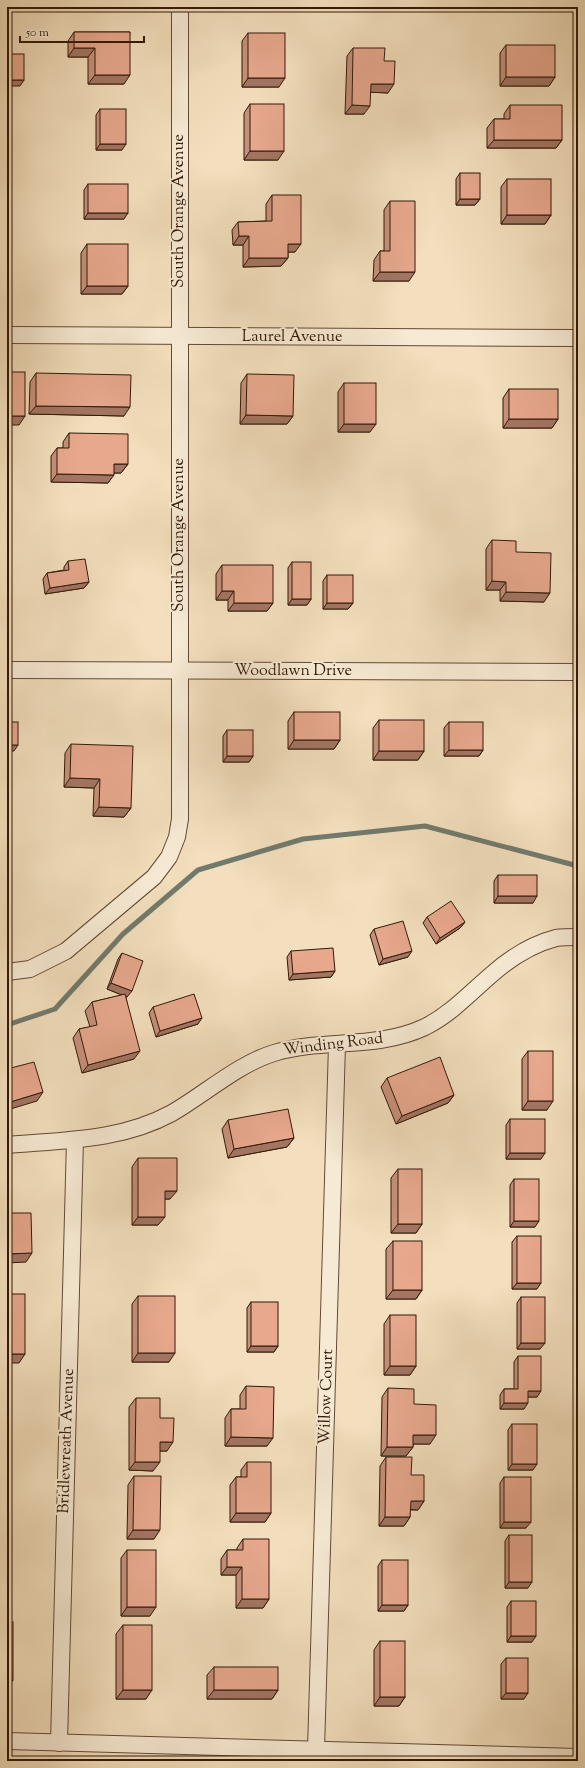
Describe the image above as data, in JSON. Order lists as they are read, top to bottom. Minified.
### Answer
{"streets":{"street":["South Orange Avenue","Laurel Avenue","Woodlawn Drive","Winding Road","Willow Court","Bridlewreath Avenue"]},"crossings":[["South Orange Avenue","Laurel Avenue"],["South Orange Avenue","Woodlawn Drive"],["Winding Road","Willow Court"],["Winding Road","Bridlewreath Avenue"]],"scale_bar":"50 m"}
